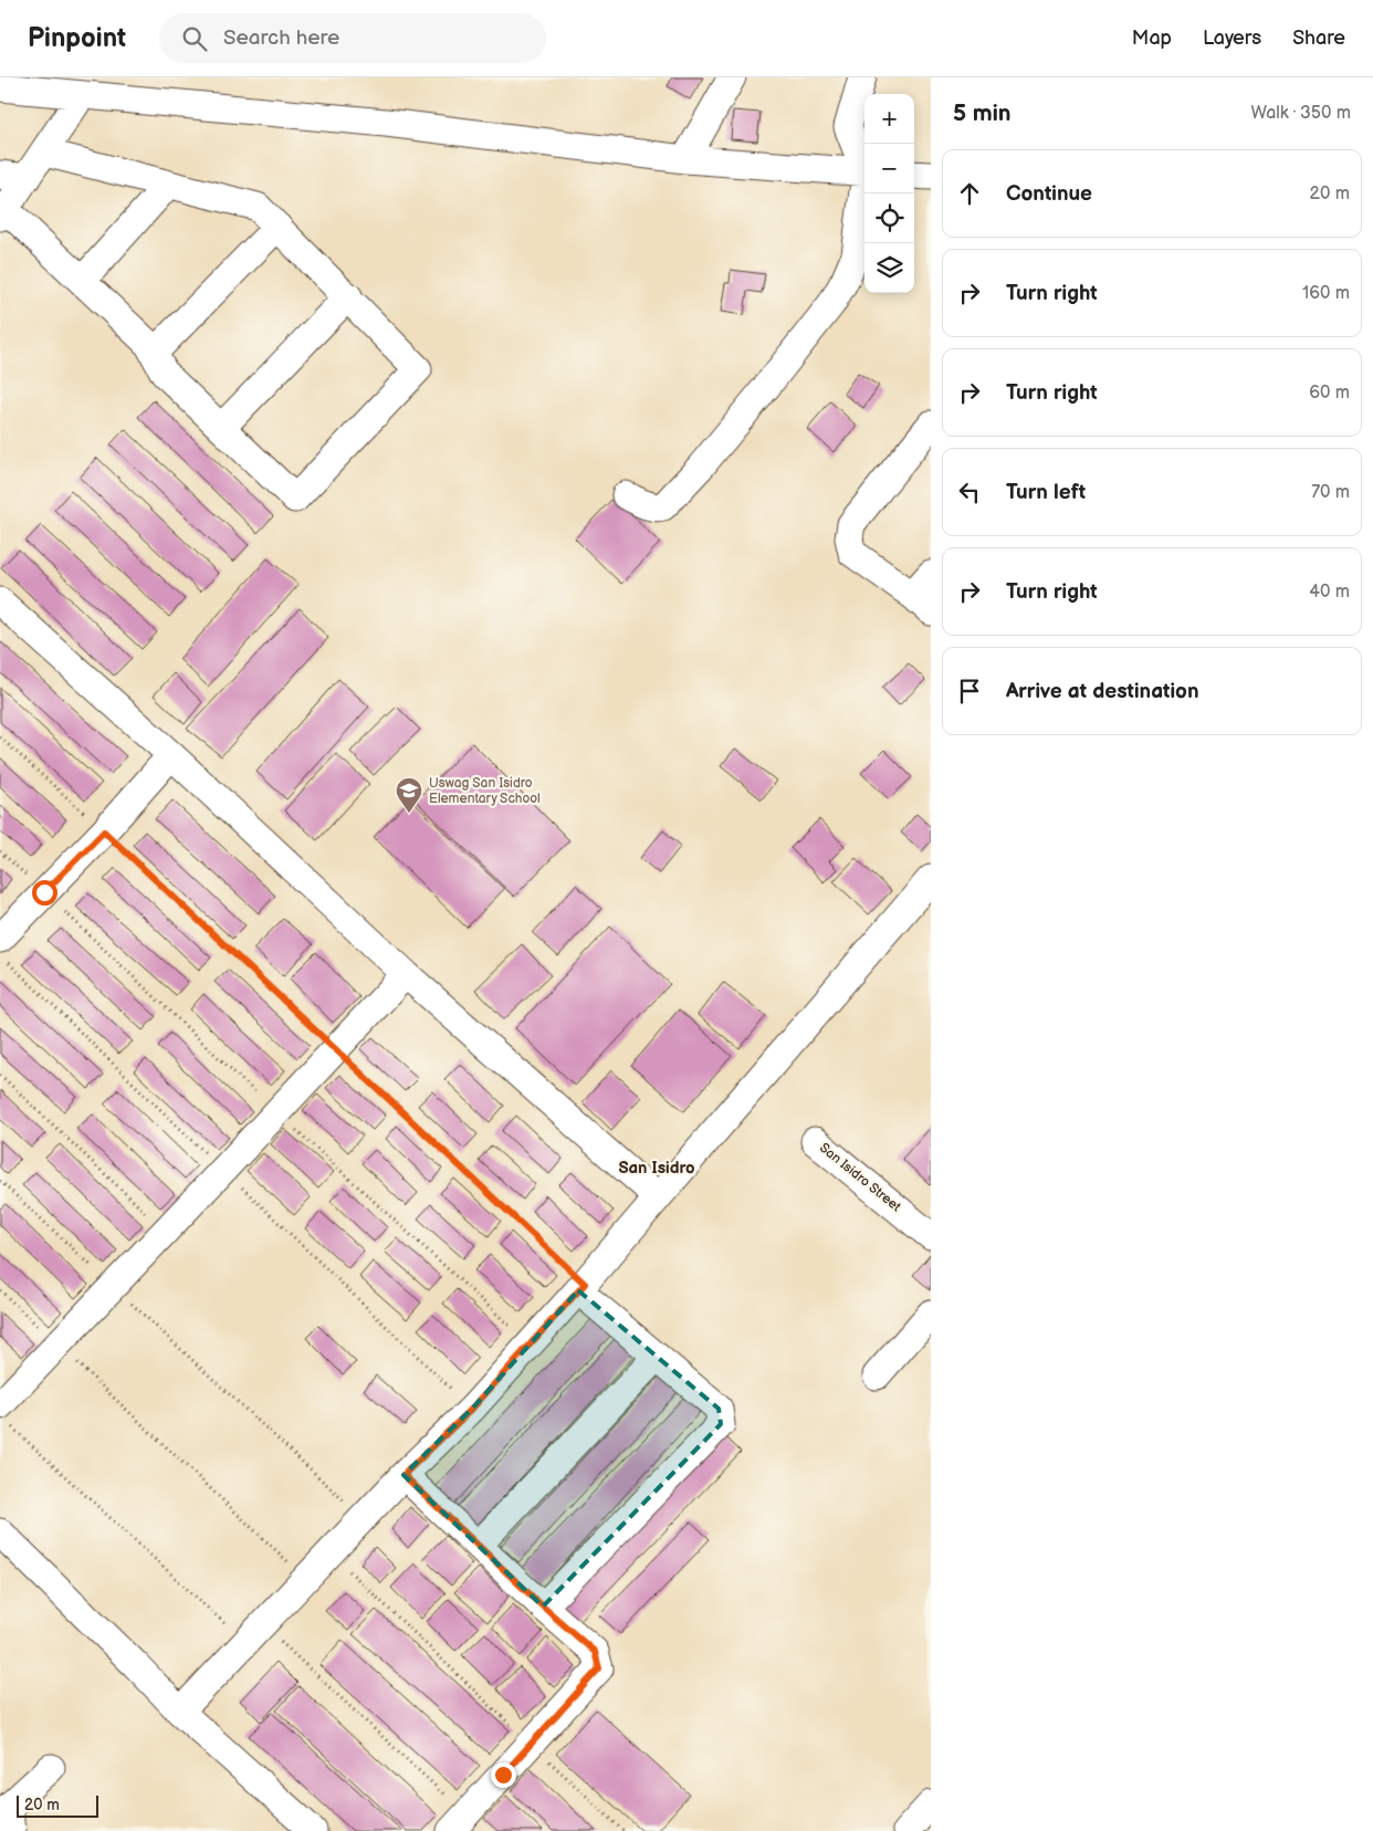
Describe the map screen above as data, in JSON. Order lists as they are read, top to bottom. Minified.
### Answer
{"streets":{"street":["San Isidro Street"]},"districts":["San Isidro"],"places":{"school or university":["Uswag San Isidro Elementary School"]},"scale_bar":"20 m","page":{"header":"Pinpoint","search":"Search here","nav":["Map","Layers","Share"],"heading":["5 min","Walk · 350 m"],"map_buttons":["+","−"],"list":[["Continue","20 m"],["Turn right","160 m"],["Turn right","60 m"],["Turn left","70 m"],["Turn right","40 m"],"Arrive at destination"],"scale":"20 m"}}
